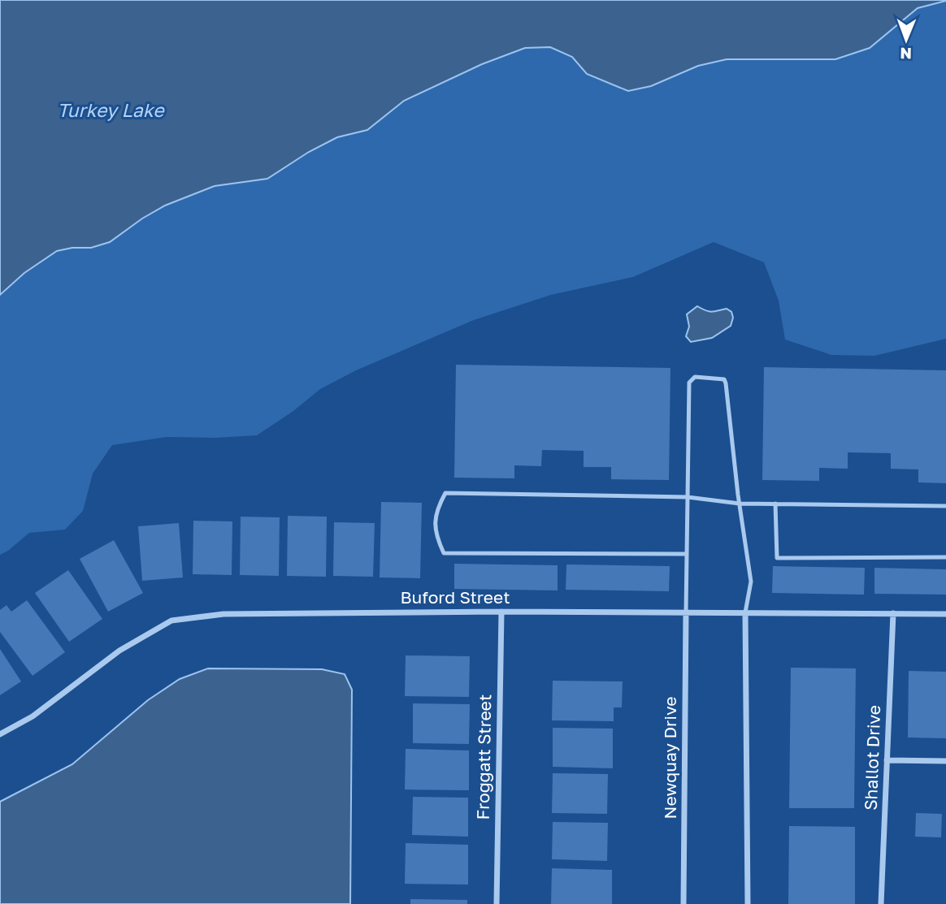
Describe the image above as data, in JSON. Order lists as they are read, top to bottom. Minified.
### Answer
{"streets":{"street":["Buford Street","Froggatt Street","Newquay Drive","Shallot Drive"]},"crossings":[["Buford Street","Froggatt Street"],["Buford Street","Newquay Drive"],["Buford Street","Shallot Drive"]],"water":["Turkey Lake"],"north":"bottom"}
